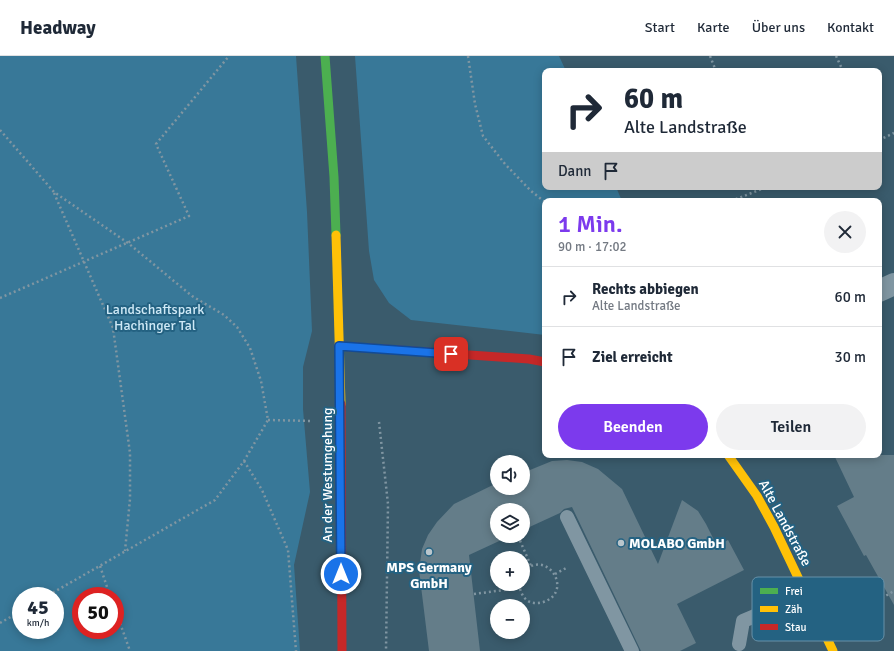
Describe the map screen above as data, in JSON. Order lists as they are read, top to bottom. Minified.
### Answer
{"streets":{"main road":["An der Westumgehung","Alte Landstraße"]},"parks":["Landschaftspark Hachinger Tal"],"places":["MOLABO GmbH","MPS Germany GmbH"],"legend":["Frei","Zäh","Stau"],"page":{"header":"Headway","nav":["Start","Karte","Über uns","Kontakt"],"turn":["60 m","Alte Landstraße"],"then":"Dann","heading":["1 Min.","90 m · 17:02"],"list":[{"name":"Rechts abbiegen","note":"Alte Landstraße","value":"60 m"},{"name":"Ziel erreicht","value":"30 m"}],"buttons":["Beenden","Teilen"],"map_buttons":["+","−"],"speed":"45 km/h","limit":"50"}}
